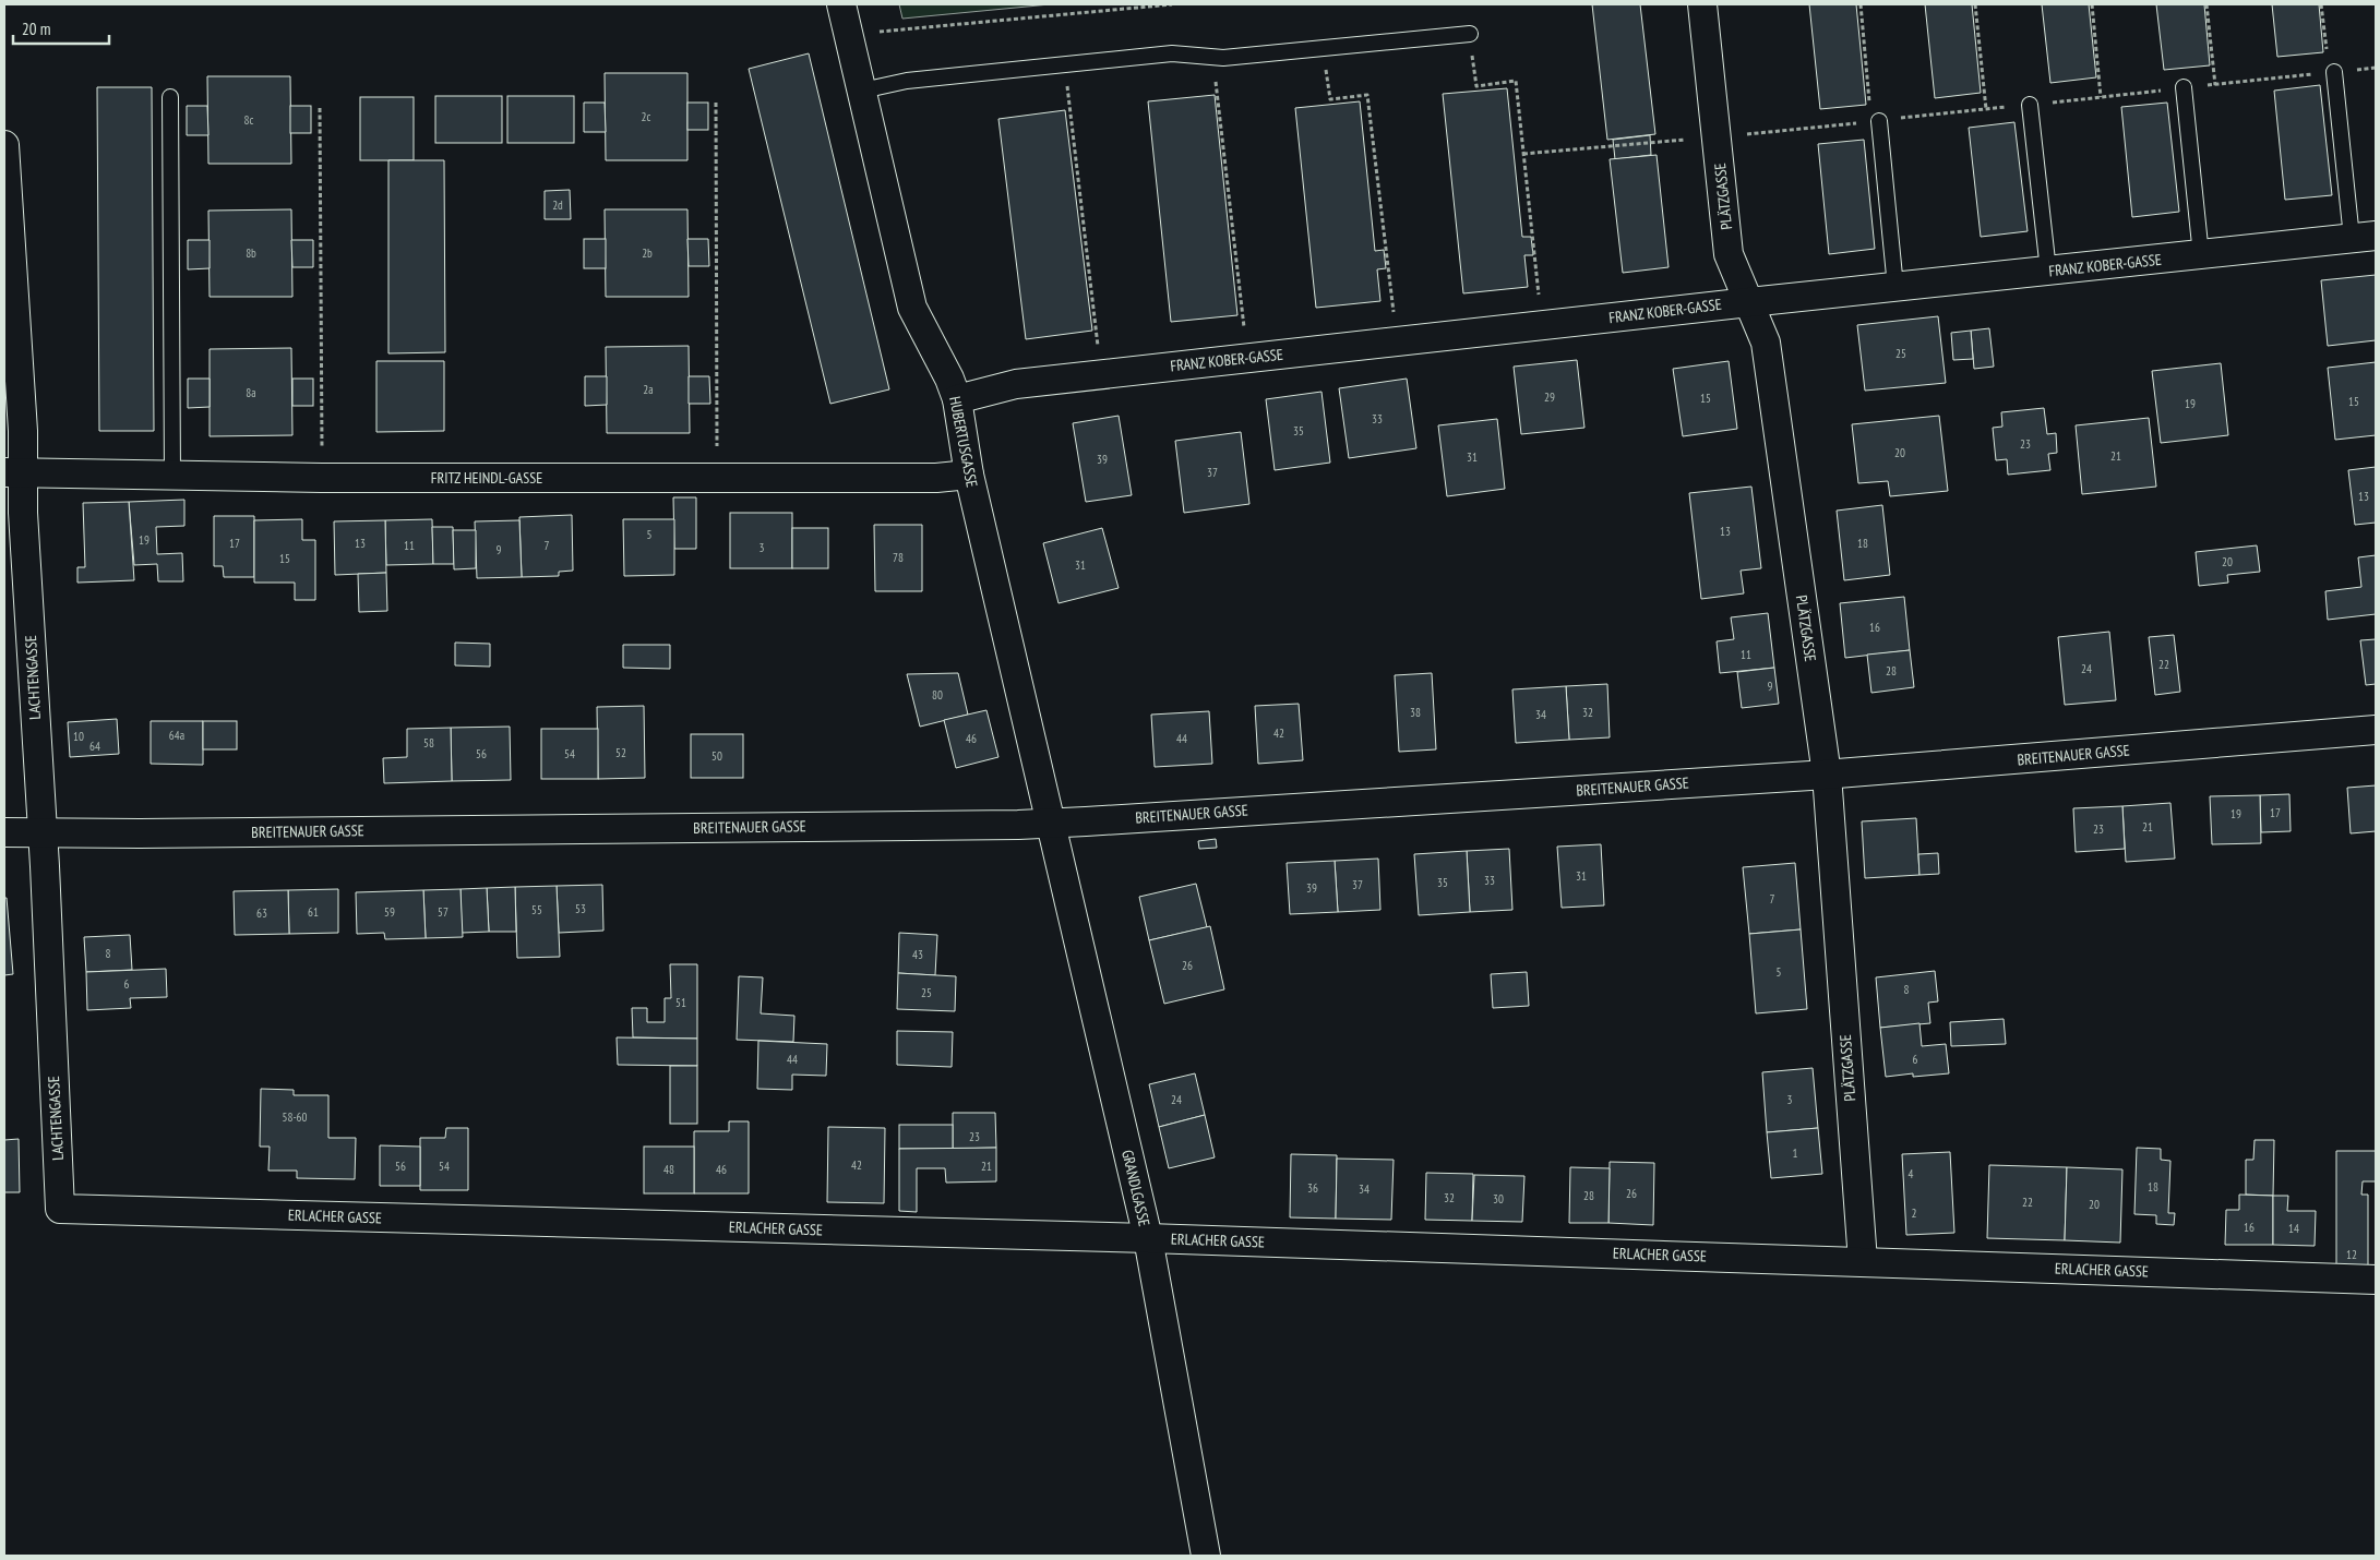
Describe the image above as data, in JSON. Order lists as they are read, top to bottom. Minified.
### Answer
{"streets":{"street":["PLÄTZGASSE","FRANZ KOBER-GASSE","HUBERTUSGASSE","FRITZ HEINDL-GASSE","LACHTENGASSE","BREITENAUER GASSE","GRANDLGASSE","ERLACHER GASSE"]},"crossings":[["PLÄTZGASSE","FRANZ KOBER-GASSE"],["PLÄTZGASSE","BREITENAUER GASSE"],["PLÄTZGASSE","ERLACHER GASSE"],["FRANZ KOBER-GASSE","HUBERTUSGASSE"],["HUBERTUSGASSE","FRITZ HEINDL-GASSE"],["HUBERTUSGASSE","BREITENAUER GASSE"],["HUBERTUSGASSE","GRANDLGASSE"],["FRITZ HEINDL-GASSE","LACHTENGASSE"],["LACHTENGASSE","BREITENAUER GASSE"],["LACHTENGASSE","ERLACHER GASSE"],["BREITENAUER GASSE","GRANDLGASSE"],["GRANDLGASSE","ERLACHER GASSE"]],"house_numbers":["2c","8c","2d","8b","2b","25","2a","8a","29","15","15","19","33","35","23","20","21","31","39","37","13","13","5","19","17","13","18","11","7","3","9","78","15","20","31","16","11","22","24","28","9","80","38","32","34","42","64a","10","46","44","58","64","52","56","54","50","17","19","21","23","31","33","35","37","39","7","53","55","61","59","57","63","8","43","26","5","6","8","25","51","44","6","24","3","58-60","23","1","42","56","54","21","48","46","4","18","36","34","26","28","32","30","22","20","2","16","14","12"],"scale_bar":"20 m"}
